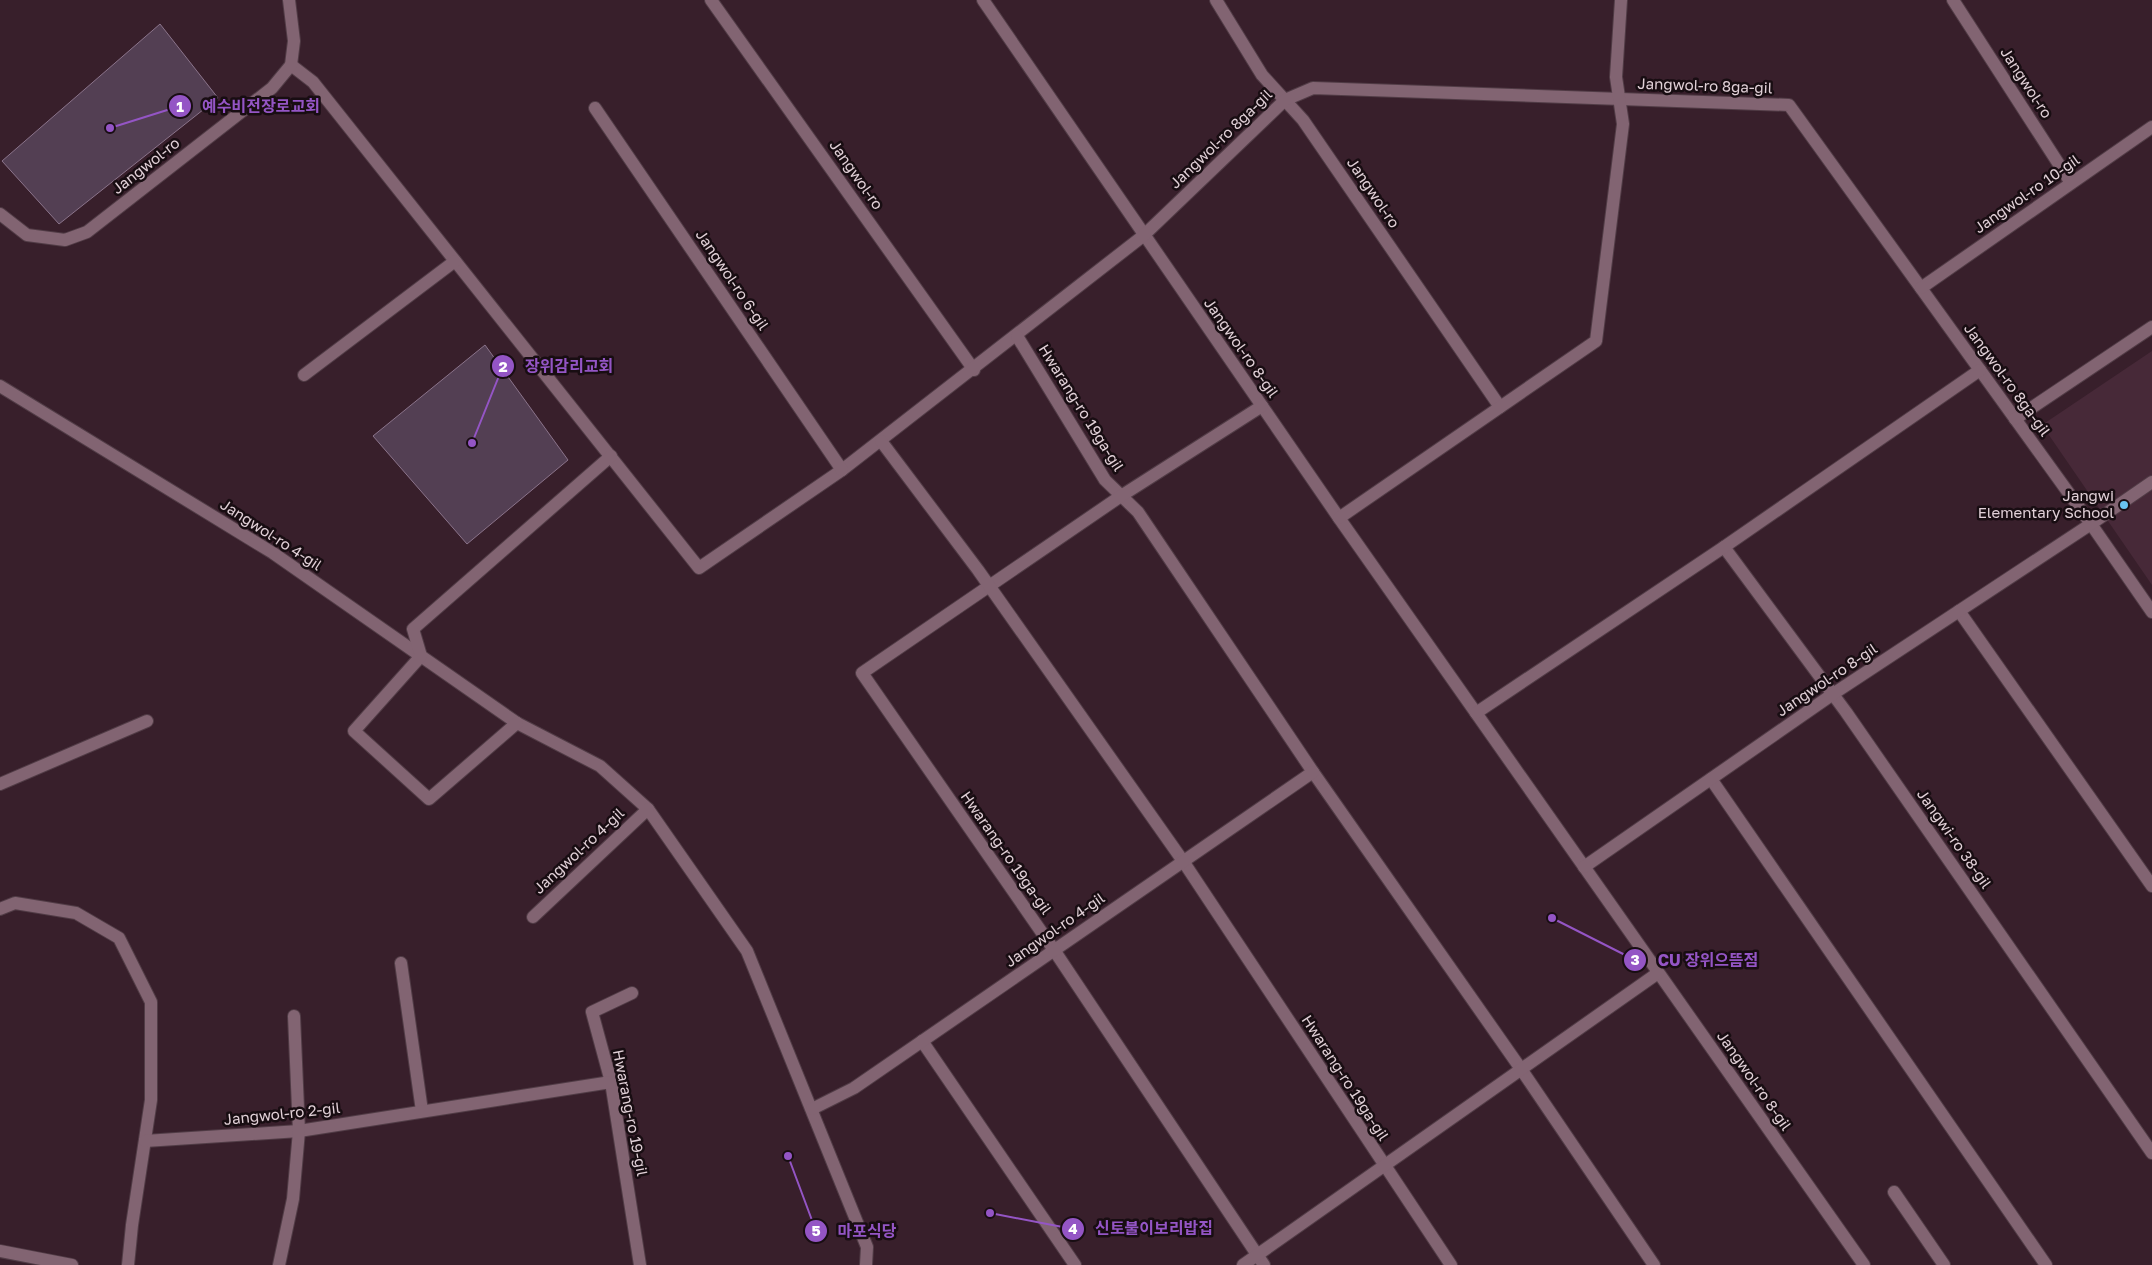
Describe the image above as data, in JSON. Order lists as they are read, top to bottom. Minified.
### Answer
{"streets":{"street":["Jangwol-ro","Jangwol-ro 8ga-gil","Jangwol-ro 10-gil","Jangwol-ro 6-gil","Jangwol-ro 8-gil","Hwarang-ro 19ga-gil","Jangwol-ro 4-gil","Jangwi-ro 38-gil","Hwarang-ro 19-gil","Jangwol-ro 2-gil"]},"crossings":[["Jangwol-ro","Jangwol-ro 8ga-gil"],["Jangwol-ro","Jangwol-ro 10-gil"],["Jangwol-ro 8ga-gil","Jangwol-ro 10-gil"],["Jangwol-ro 8ga-gil","Jangwol-ro 8-gil"],["Jangwol-ro 8-gil","Hwarang-ro 19ga-gil"],["Jangwol-ro 8-gil","Jangwi-ro 38-gil"],["Hwarang-ro 19ga-gil","Jangwol-ro 4-gil"],["Hwarang-ro 19-gil","Jangwol-ro 2-gil"]],"places":["예수비전장로교회","장위감리교회","Jangwi Elementary School","CU 장위으뜸점","마포식당","신토불이보리밥집"]}
